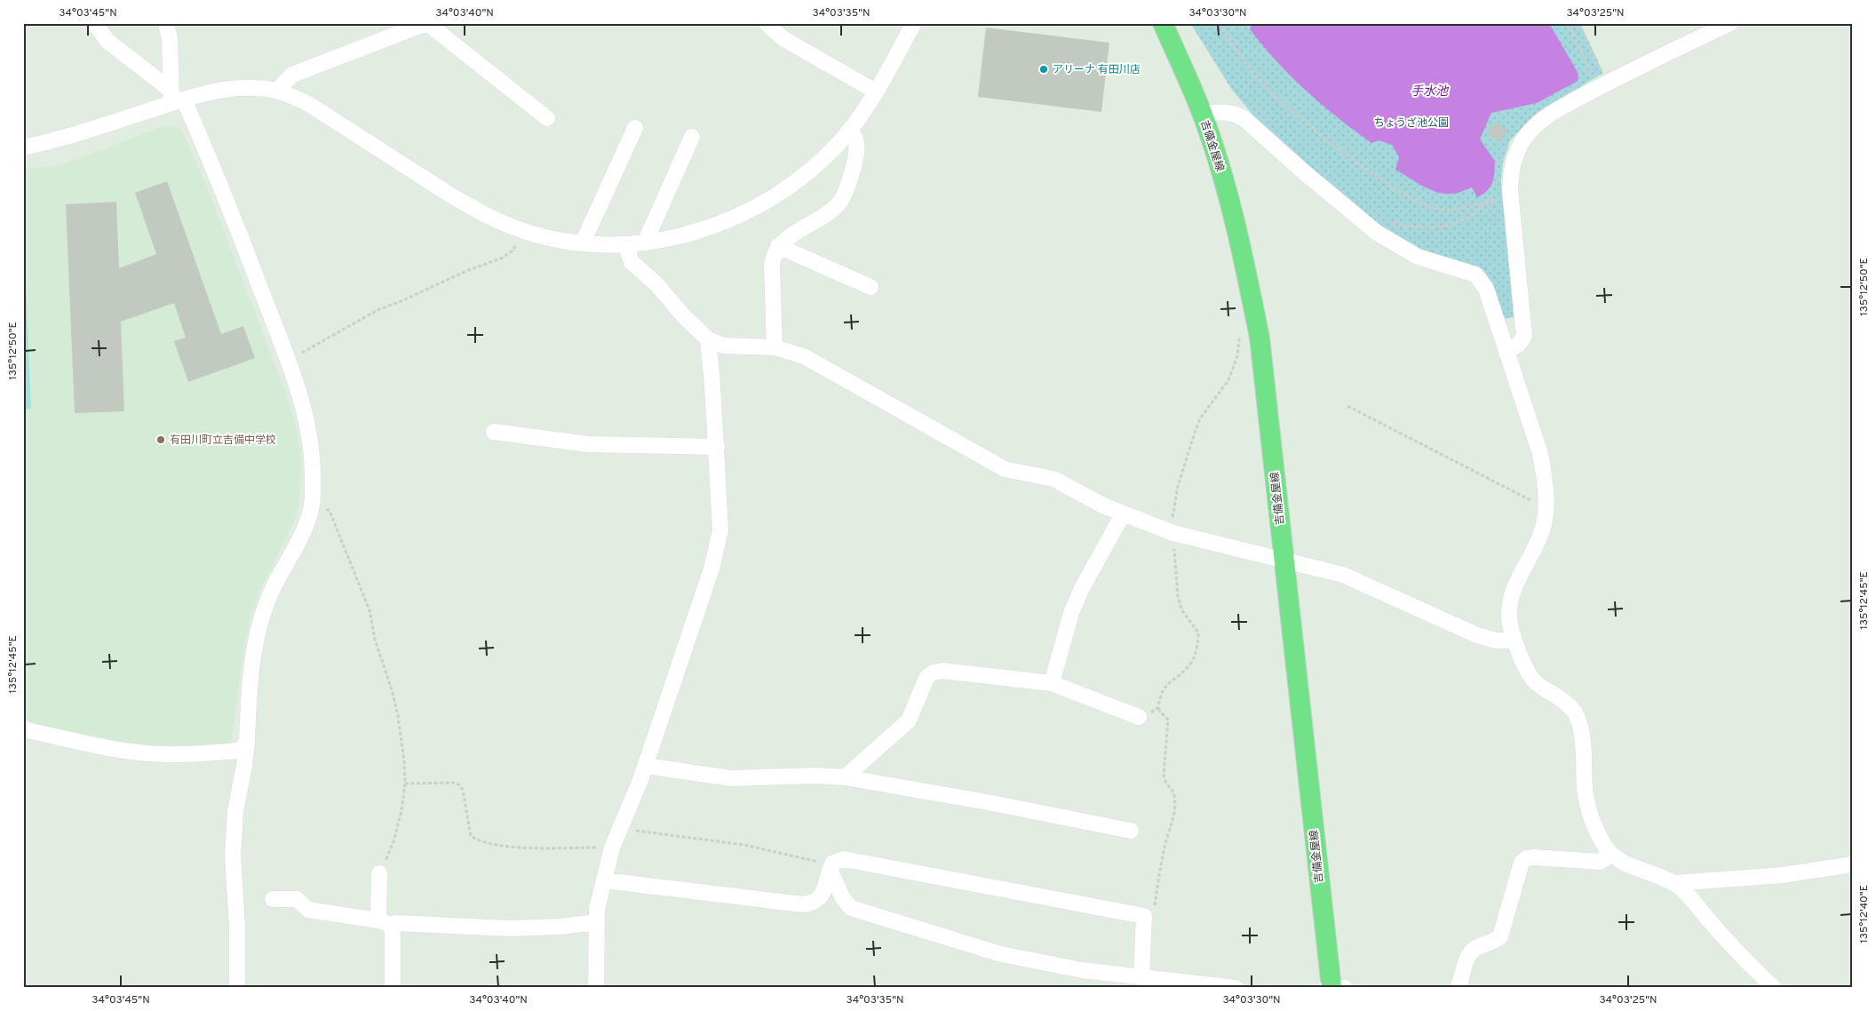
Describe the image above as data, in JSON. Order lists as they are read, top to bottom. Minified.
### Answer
{"streets":{"main road":["吉備金屋線"]},"water":["手水池"],"parks":["ちょうざ池公園"],"places":["アリーナ 有田川店","有田川町立吉備中学校"],"coordinates":["34°03'45\"N","34°03'40\"N","34°03'35\"N","34°03'30\"N","34°03'25\"N","135°12'50\"E","135°12'45\"E","135°12'40\"E"]}
